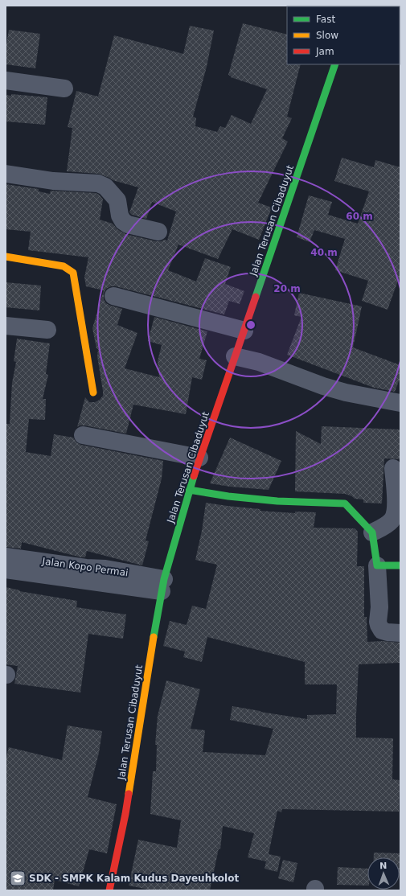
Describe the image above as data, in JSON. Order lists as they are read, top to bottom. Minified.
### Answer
{"streets":{"main road":["Jalan Terusan Cibaduyut"],"street":["Jalan Kopo Permai"]},"crossings":[["Jalan Terusan Cibaduyut","Jalan Kopo Permai"]],"places":{"school or university":["SDK - SMPK Kalam Kudus Dayeuhkolot"]},"legend":["Fast","Slow","Jam"],"north":"top","rings":["60 m","40 m","20 m"]}
